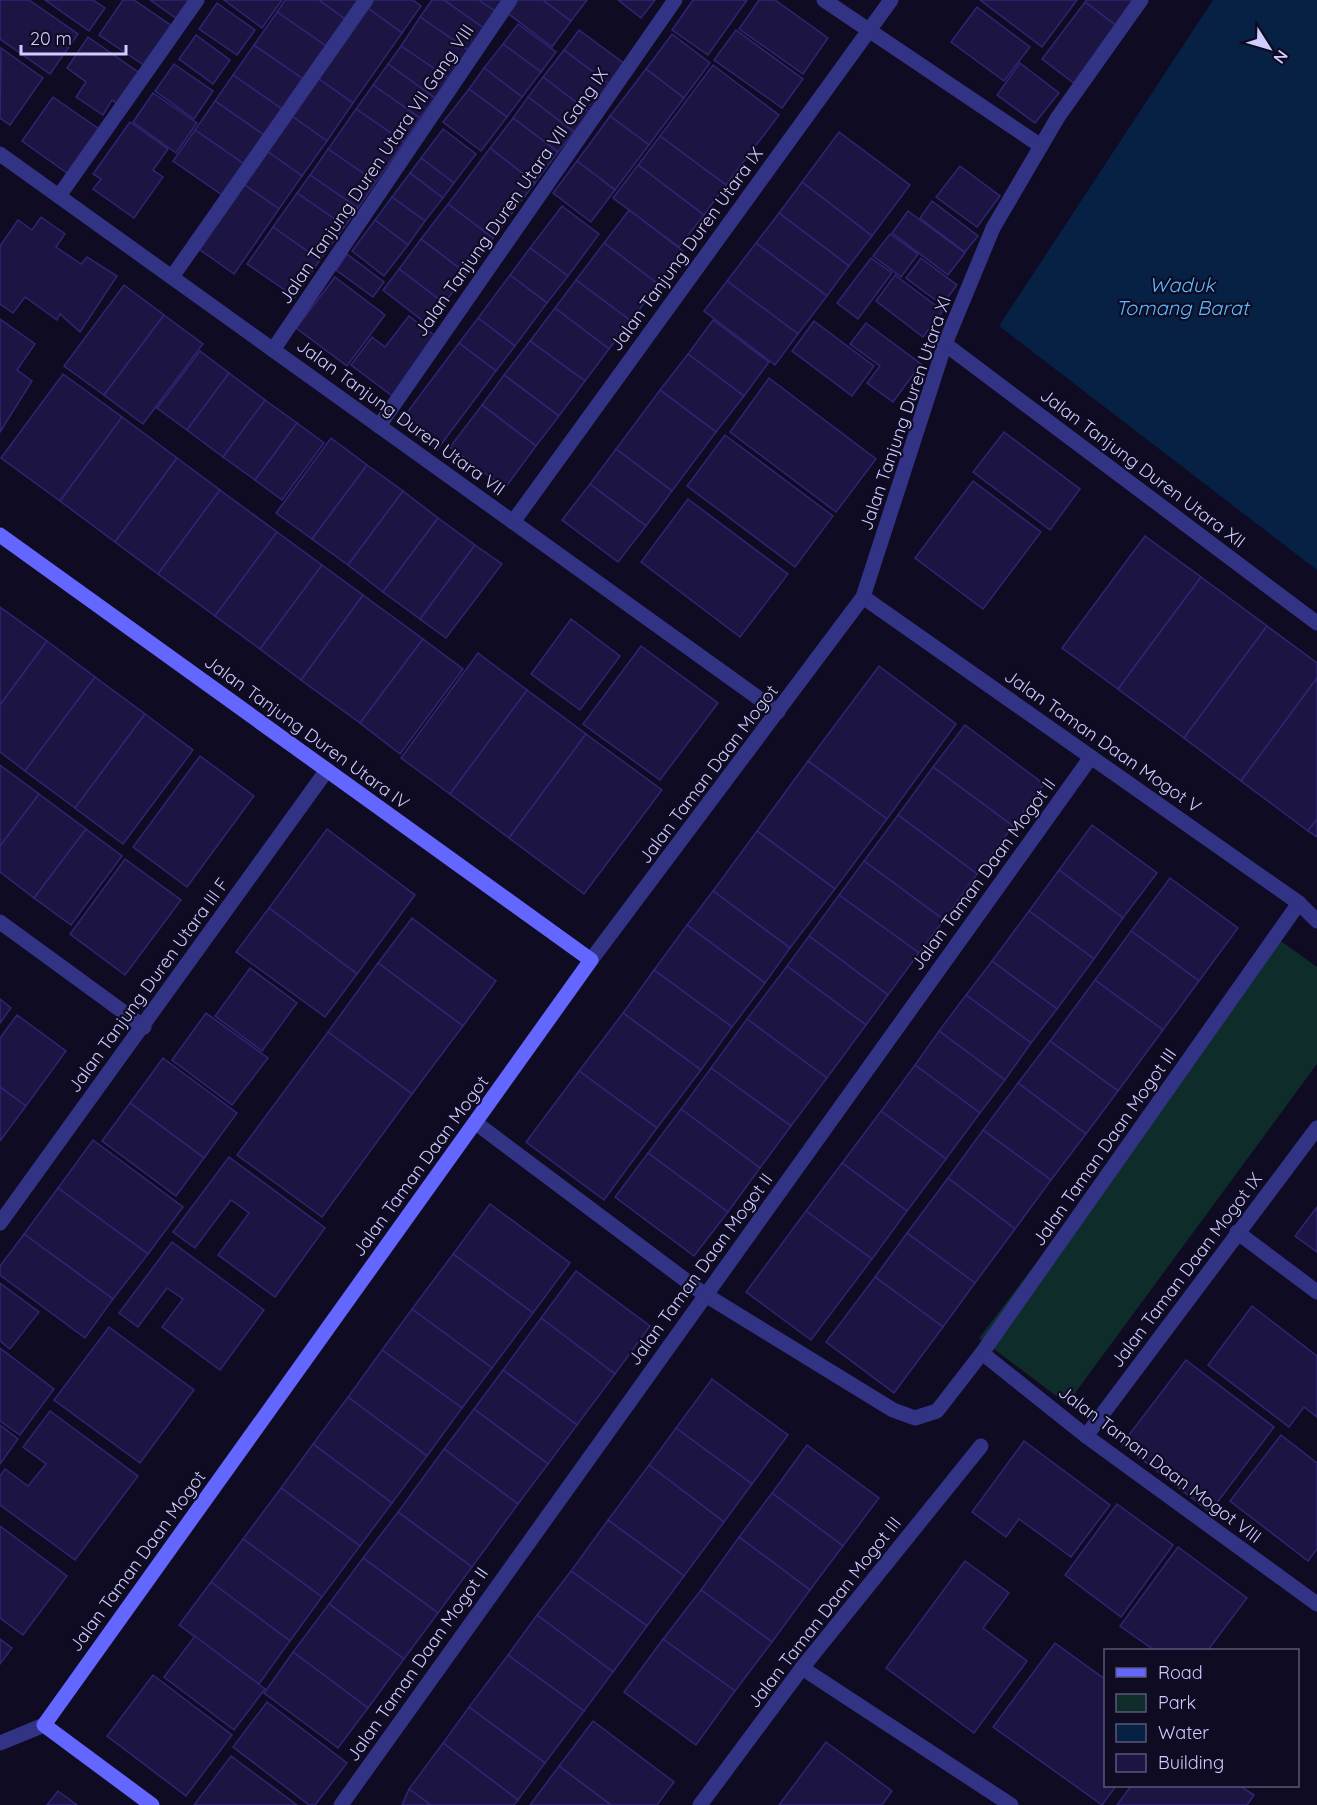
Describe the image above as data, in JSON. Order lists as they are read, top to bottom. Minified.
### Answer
{"streets":{"street":["Jalan Tanjung Duren Utara VII Gang VIII","Jalan Tanjung Duren Utara VII Gang IX","Jalan Tanjung Duren Utara IX","Jalan Tanjung Duren Utara XI","Jalan Tanjung Duren Utara VII","Jalan Tanjung Duren Utara XII","Jalan Tanjung Duren Utara IV","Jalan Taman Daan Mogot V","Jalan Taman Daan Mogot","Jalan Taman Daan Mogot II","Jalan Tanjung Duren Utara III F","Jalan Taman Daan Mogot III","Jalan Taman Daan Mogot IX","Jalan Taman Daan Mogot VIII"]},"crossings":[["Jalan Tanjung Duren Utara VII Gang VIII","Jalan Tanjung Duren Utara VII"],["Jalan Tanjung Duren Utara VII Gang IX","Jalan Tanjung Duren Utara VII"],["Jalan Tanjung Duren Utara IX","Jalan Tanjung Duren Utara VII"],["Jalan Tanjung Duren Utara XI","Jalan Tanjung Duren Utara XII"],["Jalan Tanjung Duren Utara XI","Jalan Taman Daan Mogot V"],["Jalan Tanjung Duren Utara XI","Jalan Taman Daan Mogot"],["Jalan Tanjung Duren Utara VII","Jalan Taman Daan Mogot"],["Jalan Tanjung Duren Utara IV","Jalan Taman Daan Mogot"],["Jalan Tanjung Duren Utara IV","Jalan Tanjung Duren Utara III F"],["Jalan Taman Daan Mogot V","Jalan Taman Daan Mogot"],["Jalan Taman Daan Mogot V","Jalan Taman Daan Mogot II"],["Jalan Taman Daan Mogot V","Jalan Taman Daan Mogot III"],["Jalan Taman Daan Mogot II","Jalan Taman Daan Mogot III"],["Jalan Taman Daan Mogot III","Jalan Taman Daan Mogot VIII"],["Jalan Taman Daan Mogot IX","Jalan Taman Daan Mogot VIII"]],"water":["Waduk Tomang Barat"],"legend":["Road","Park","Water","Building"],"scale_bar":"20 m","north":"bottom right"}
